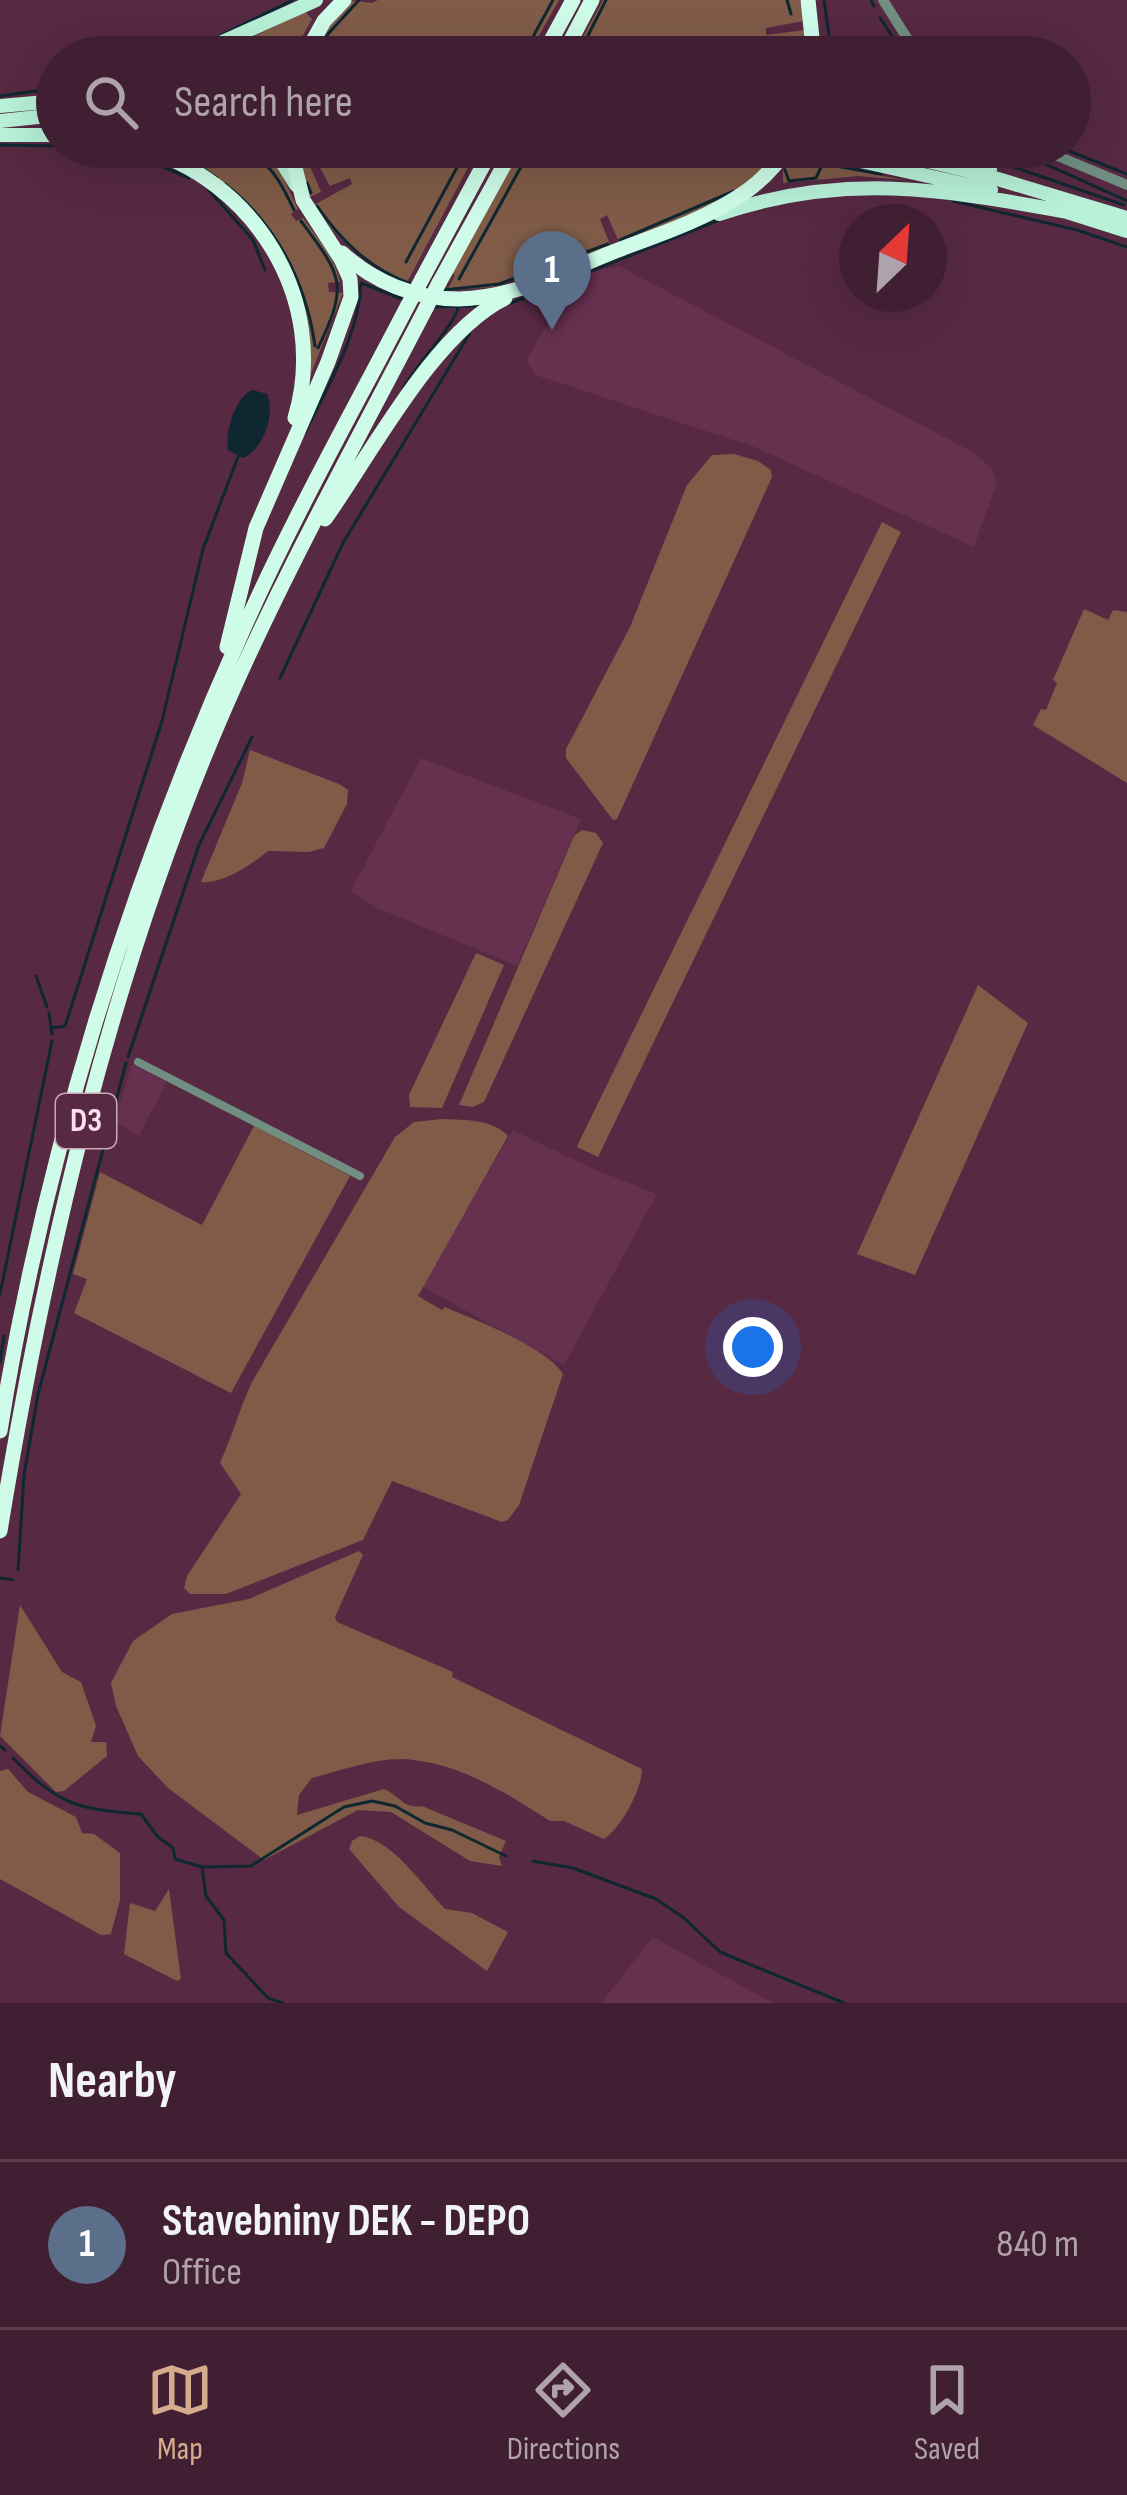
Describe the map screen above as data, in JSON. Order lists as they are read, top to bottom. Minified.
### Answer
{"streets":{"highway":["D3"]},"north":"top right","page":{"search":"Search here","pins":"1","heading":"Nearby","list":[{"mark":"1","name":"Stavebniny DEK - DEPO","note":"Office","value":"840 m"}],"nav":["Map","Directions","Saved"]}}
